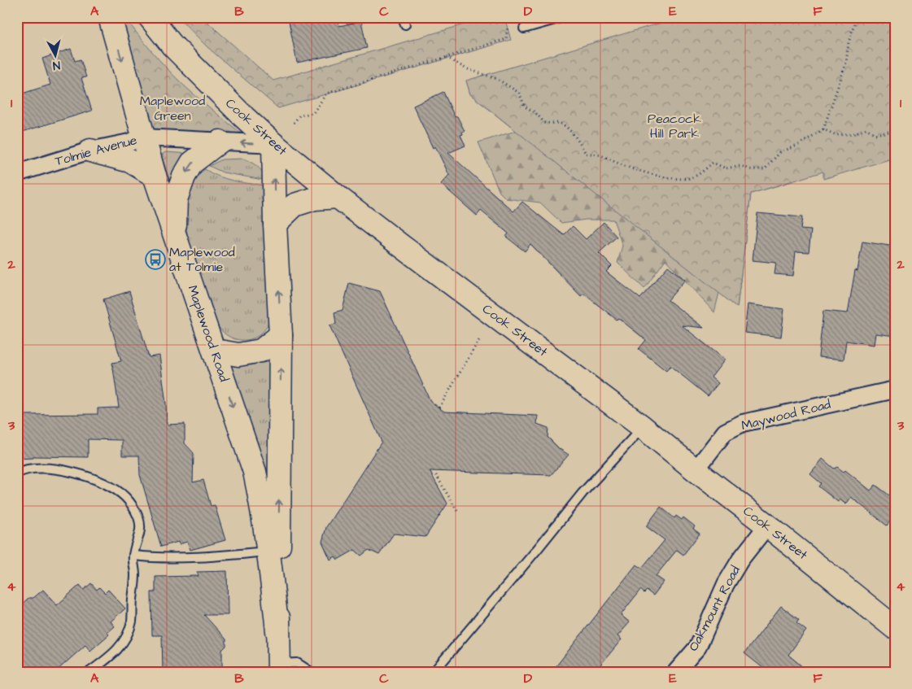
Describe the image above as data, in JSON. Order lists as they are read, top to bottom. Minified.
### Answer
{"streets":{"street":["Cook Street","Tolmie Avenue","Maplewood Road","Maywood Road","Oakmount Road"]},"crossings":[["Cook Street","Tolmie Avenue"],["Cook Street","Maplewood Road"],["Cook Street","Maywood Road"],["Cook Street","Oakmount Road"],["Tolmie Avenue","Maplewood Road"]],"parks":["Maplewood Green","Peacock Hill Park"],"places":{"bus stop":["Maplewood at Tolmie"]},"north":"bottom","grid":{"columns":["A","B","C","D","E","F"],"rows":["1","2","3","4"]}}
